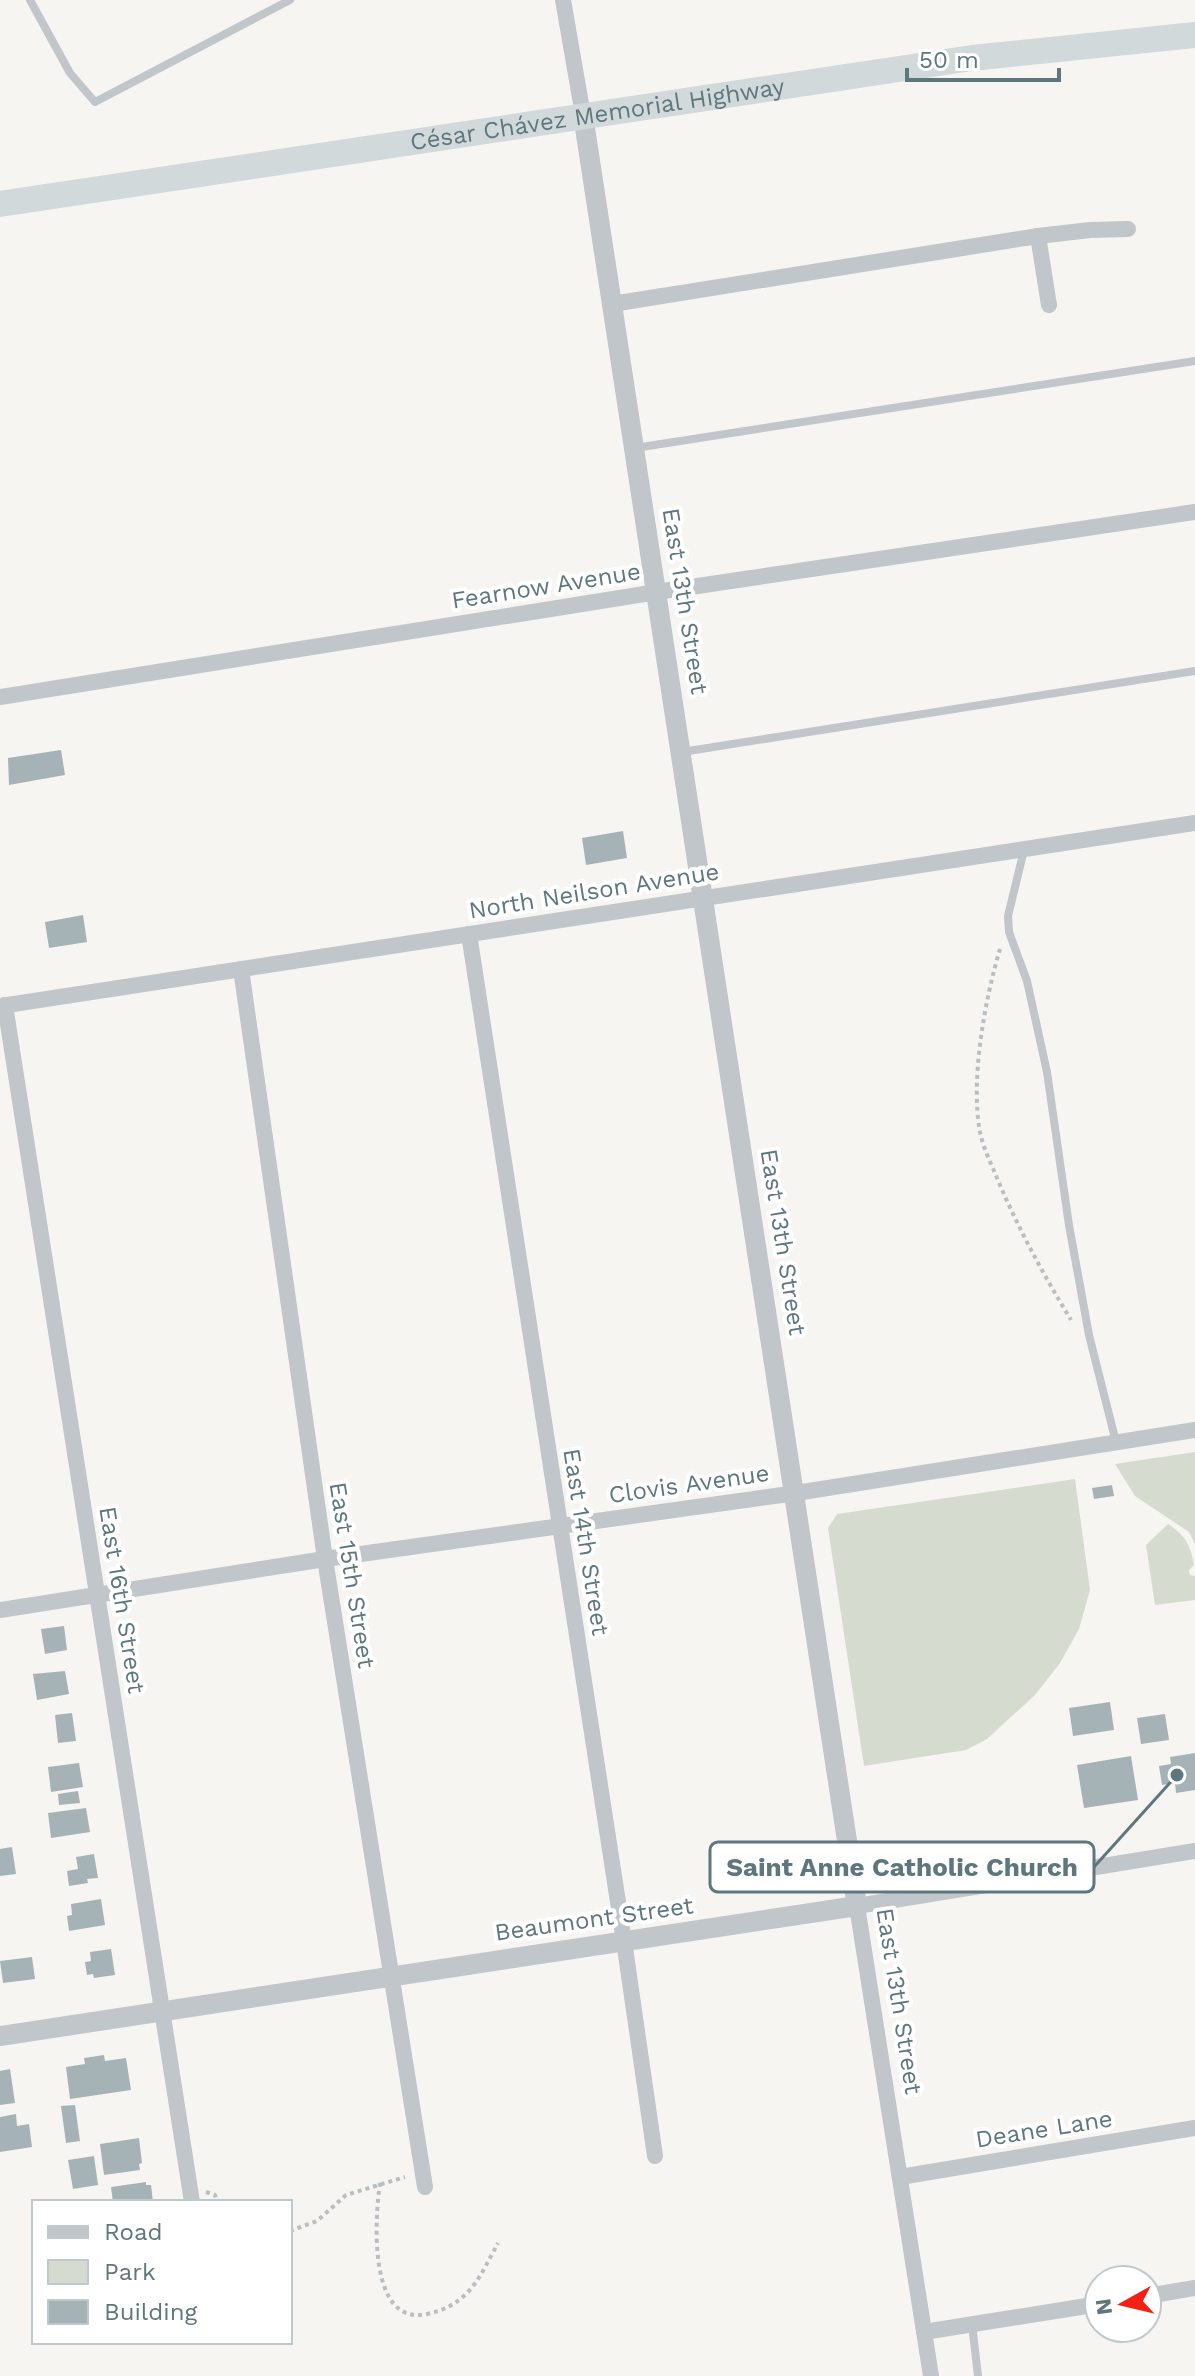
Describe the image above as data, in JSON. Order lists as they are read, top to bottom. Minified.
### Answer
{"streets":{"highway":["César Chávez Memorial Highway"],"street":["Fearnow Avenue","East 13th Street","North Neilson Avenue","Clovis Avenue","East 14th Street","East 15th Street","East 16th Street","Beaumont Street","Deane Lane"]},"crossings":[["César Chávez Memorial Highway","East 13th Street"],["Fearnow Avenue","East 13th Street"],["East 13th Street","North Neilson Avenue"],["East 13th Street","Clovis Avenue"],["East 13th Street","Beaumont Street"],["East 13th Street","Deane Lane"],["North Neilson Avenue","East 14th Street"],["North Neilson Avenue","East 15th Street"],["North Neilson Avenue","East 16th Street"],["Clovis Avenue","East 14th Street"],["Clovis Avenue","East 15th Street"],["Clovis Avenue","East 16th Street"],["East 14th Street","Beaumont Street"],["East 15th Street","Beaumont Street"],["East 16th Street","Beaumont Street"]],"places":["Saint Anne Catholic Church"],"legend":["Road","Park","Building"],"scale_bar":"50 m","north":"left"}
